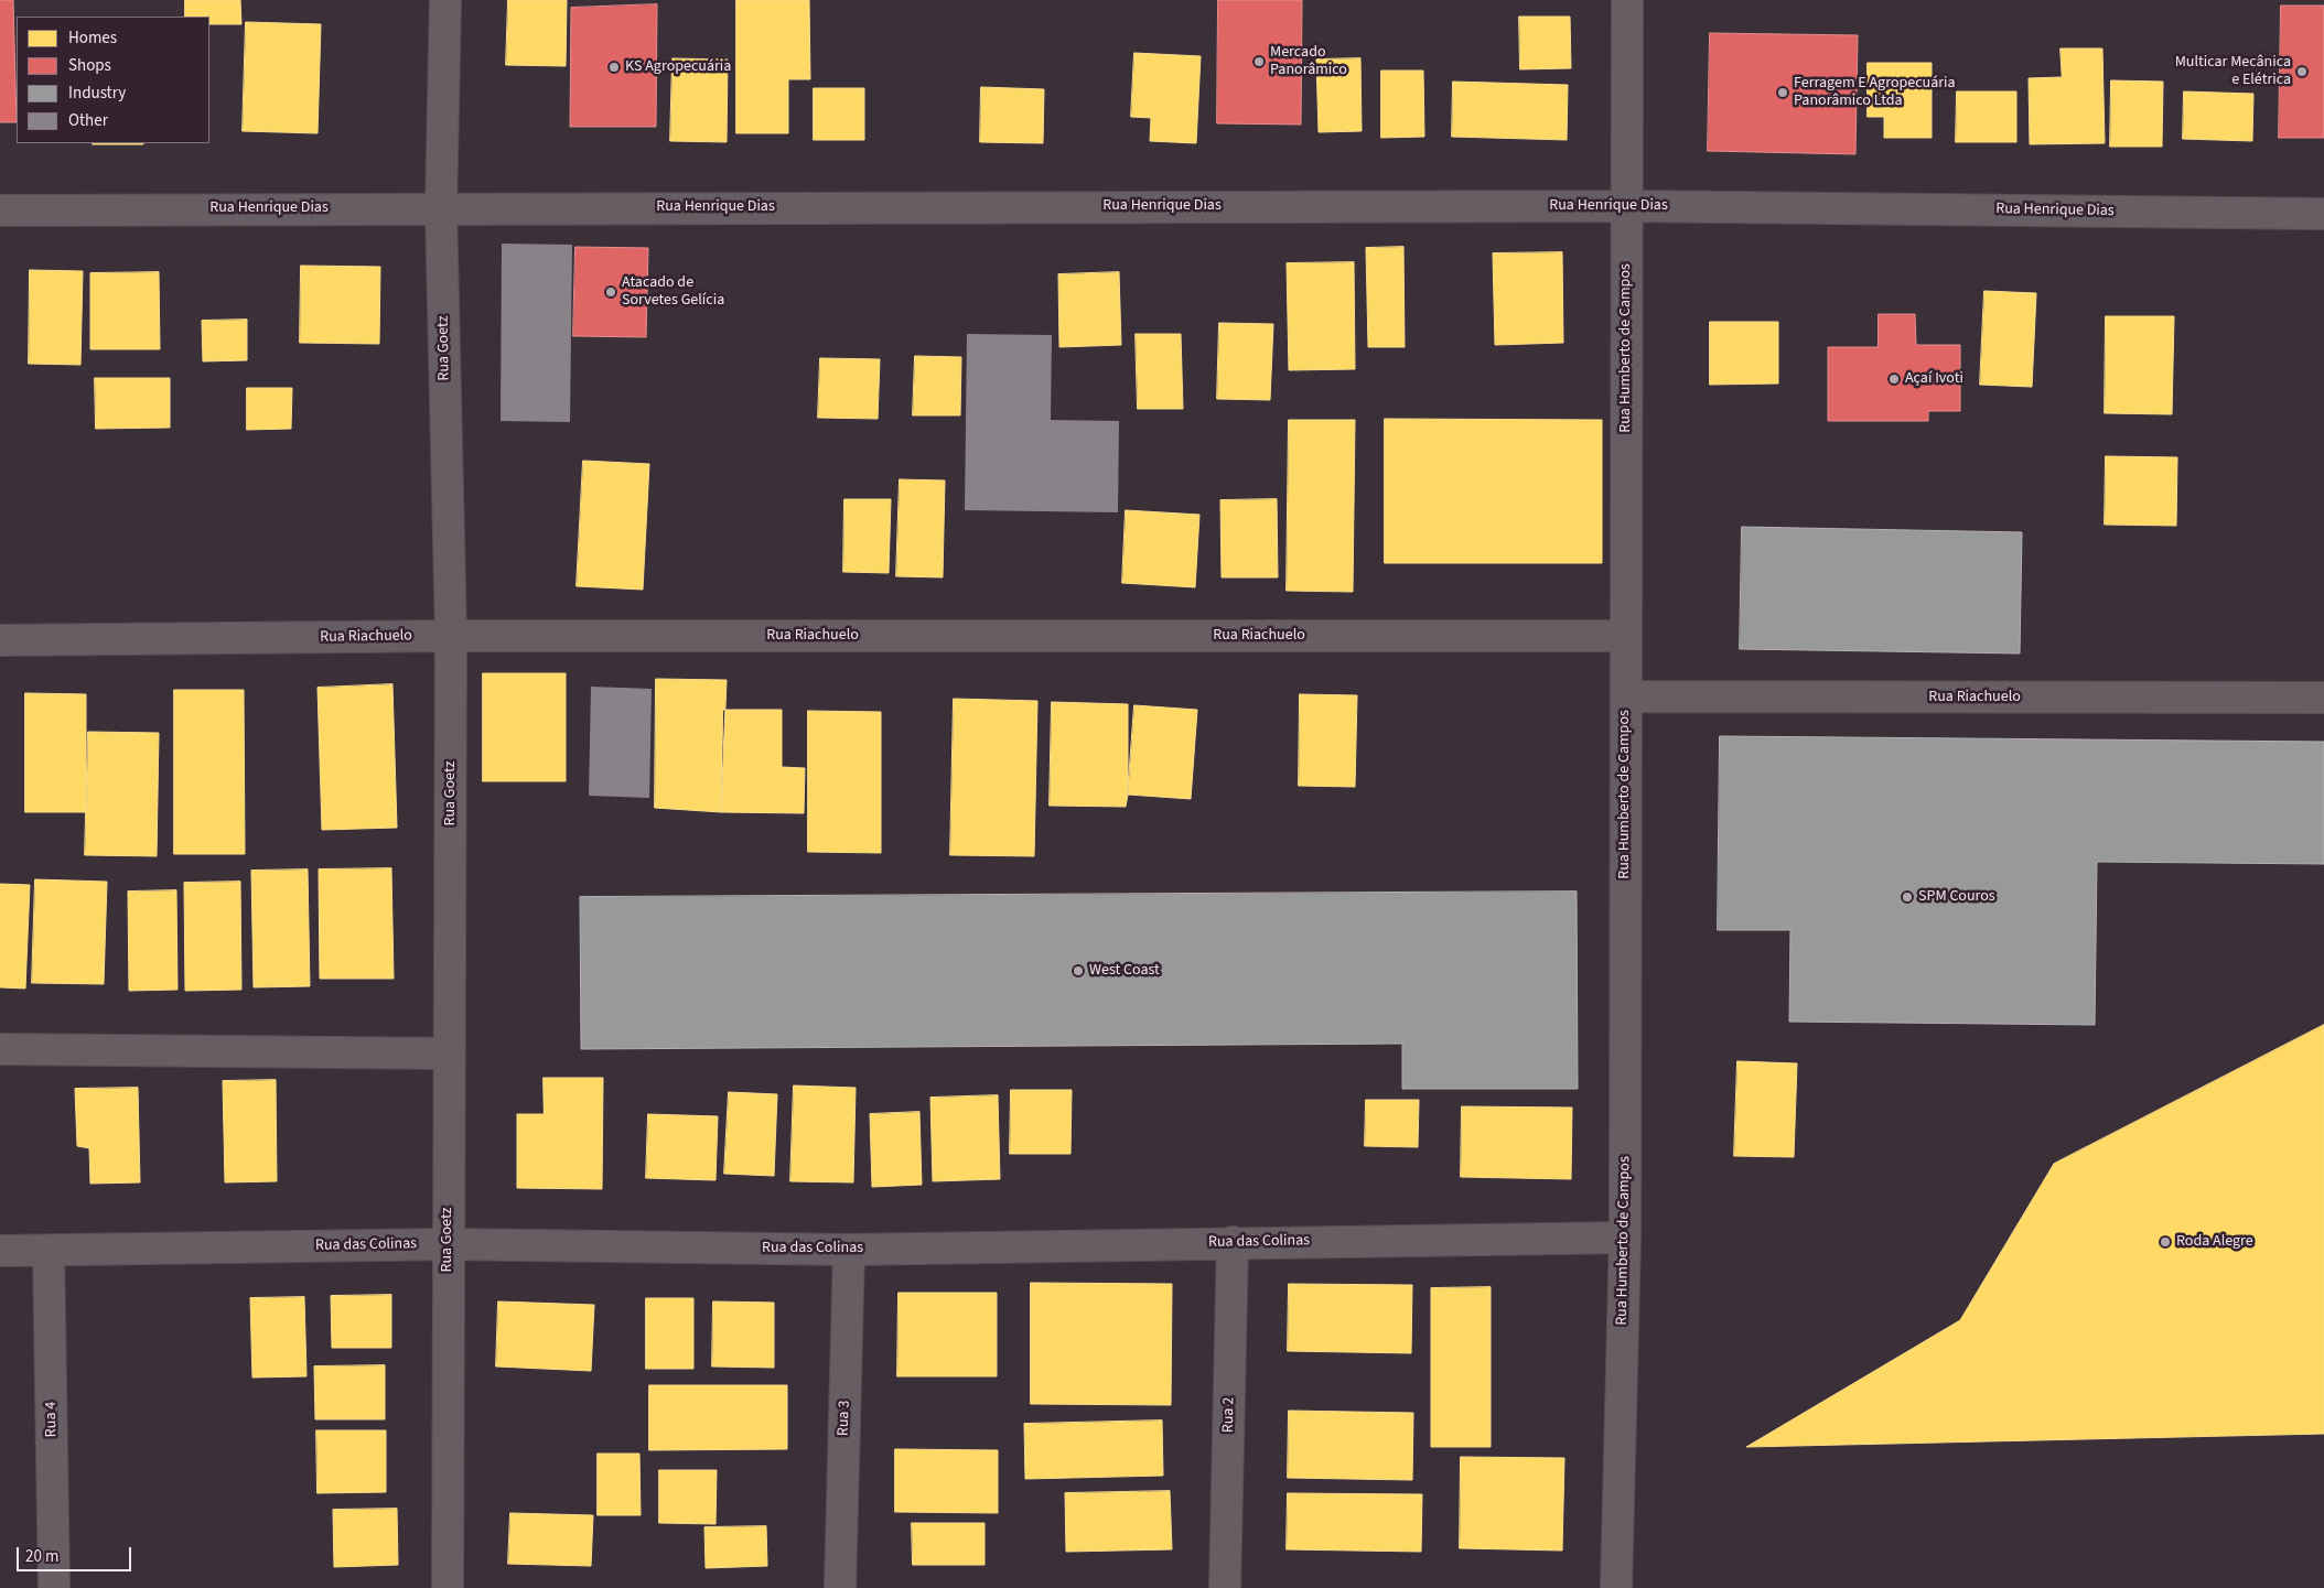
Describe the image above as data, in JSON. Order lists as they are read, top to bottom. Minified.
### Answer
{"streets":{"street":["Rua Henrique Dias","Rua Goetz","Rua Humberto de Campos","Rua Riachuelo","Rua das Colinas","Rua 2","Rua 3","Rua 4"]},"crossings":[["Rua Henrique Dias","Rua Goetz"],["Rua Henrique Dias","Rua Humberto de Campos"],["Rua Goetz","Rua Riachuelo"],["Rua Goetz","Rua das Colinas"],["Rua Humberto de Campos","Rua Riachuelo"],["Rua Humberto de Campos","Rua das Colinas"],["Rua das Colinas","Rua 2"],["Rua das Colinas","Rua 3"],["Rua das Colinas","Rua 4"]],"places":["Mercado Panorâmico","KS Agropecuária","Multicar Mecânica e Elétrica","Ferragem E Agropecuária Panorâmico Ltda","Atacado de Sorvetes Gelícia","Açaí Ivoti","SPM Couros","West Coast","Roda Alegre"],"legend":["Homes","Shops","Industry","Other"],"scale_bar":"20 m"}
